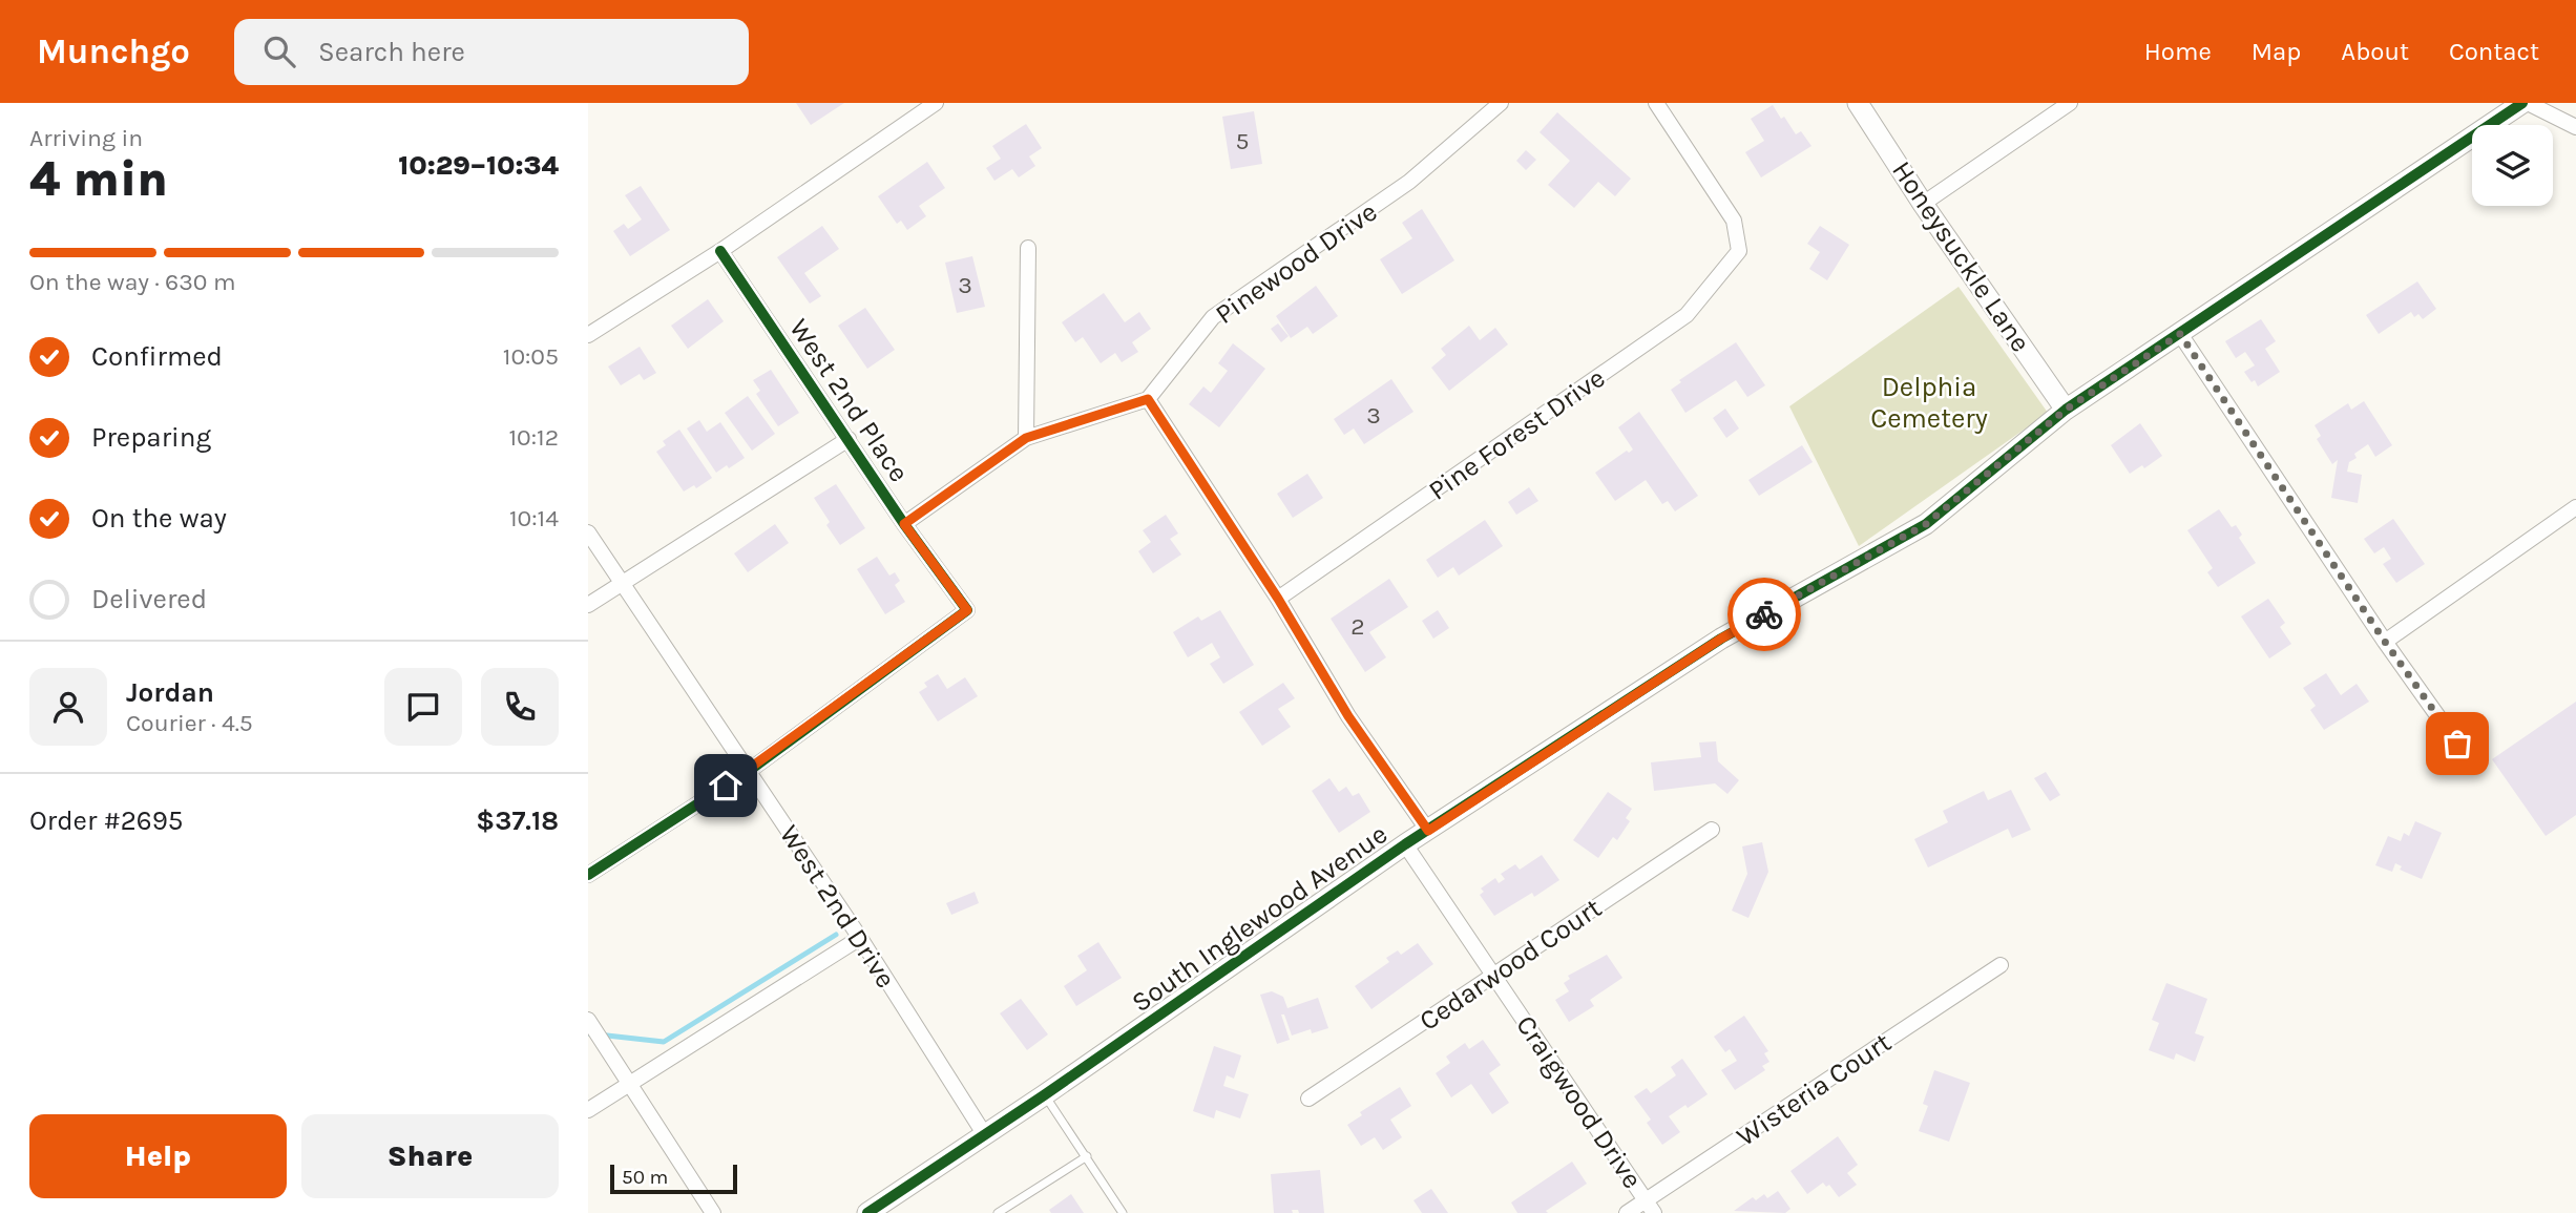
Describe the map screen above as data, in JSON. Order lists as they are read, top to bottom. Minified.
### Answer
{"streets":{"street":["Honeysuckle Lane","Pinewood Drive","West 2nd Place","Pine Forest Drive","West 2nd Drive","South Inglewood Avenue","Cedarwood Court","Wisteria Court","Craigwood Drive"]},"crossings":[["Honeysuckle Lane","South Inglewood Avenue"],["West 2nd Place","West 2nd Drive"],["West 2nd Drive","South Inglewood Avenue"],["South Inglewood Avenue","Craigwood Drive"],["Cedarwood Court","Craigwood Drive"],["Wisteria Court","Craigwood Drive"]],"parks":["Delphia Cemetery"],"house_numbers":["5","3","3","2"],"scale_bar":"50 m","page":{"header":"Munchgo","search":"Search here","nav":["Home","Map","About","Contact"],"heading":["4 min","Arriving in","10:29–10:34"],"panel":["Jordan","Courier · 4.5","Order #2695","$37.18"],"bar":"On the way · 630 m","list":[["Confirmed","10:05"],["Preparing","10:12"],["On the way","10:14"],"Delivered"],"buttons":["Help","Share"],"scale":"50 m"}}
